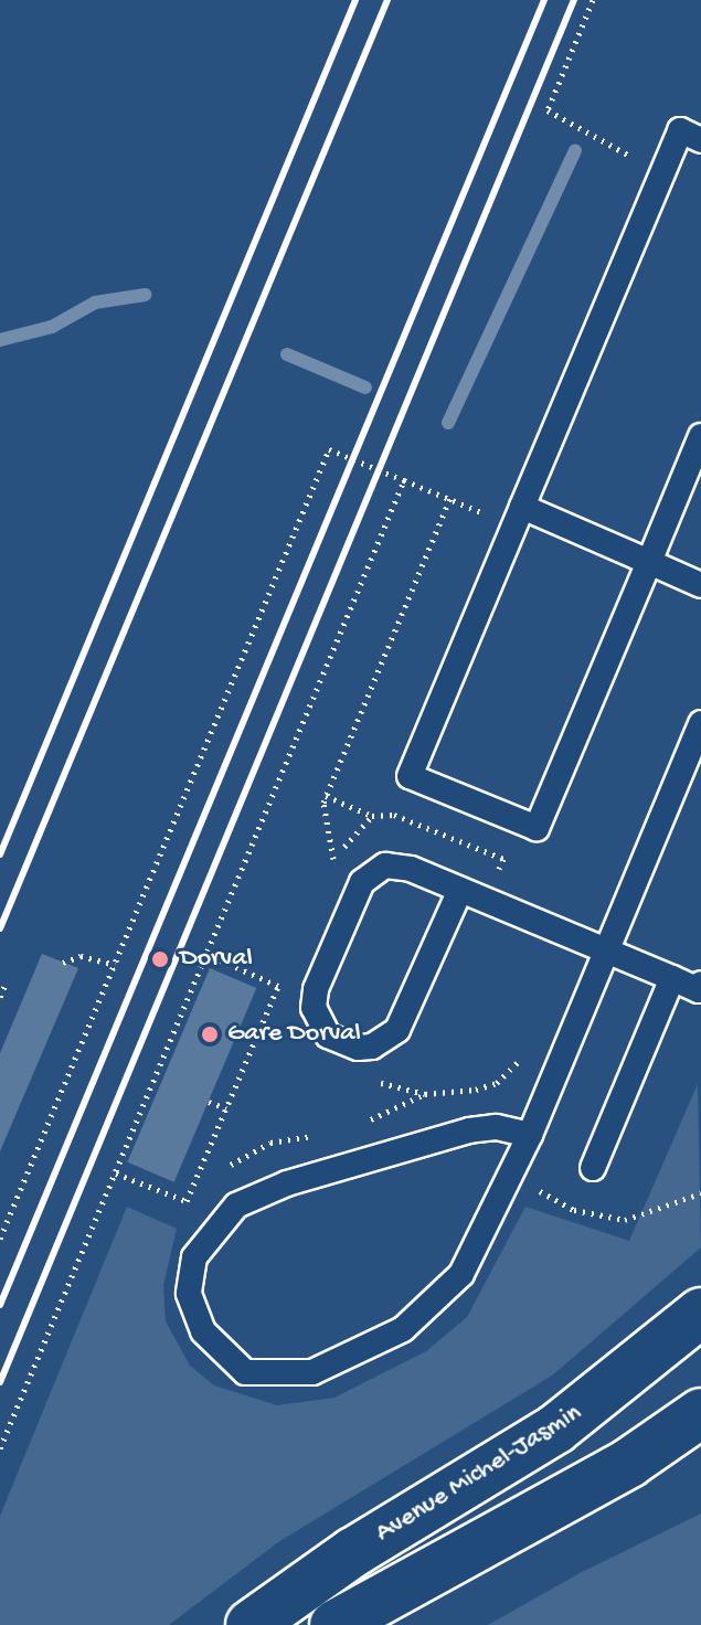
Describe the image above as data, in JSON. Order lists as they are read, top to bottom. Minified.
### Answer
{"streets":{"main road":["Avenue Michel-Jasmin"]},"places":["Dorval","Gare Dorval"]}
